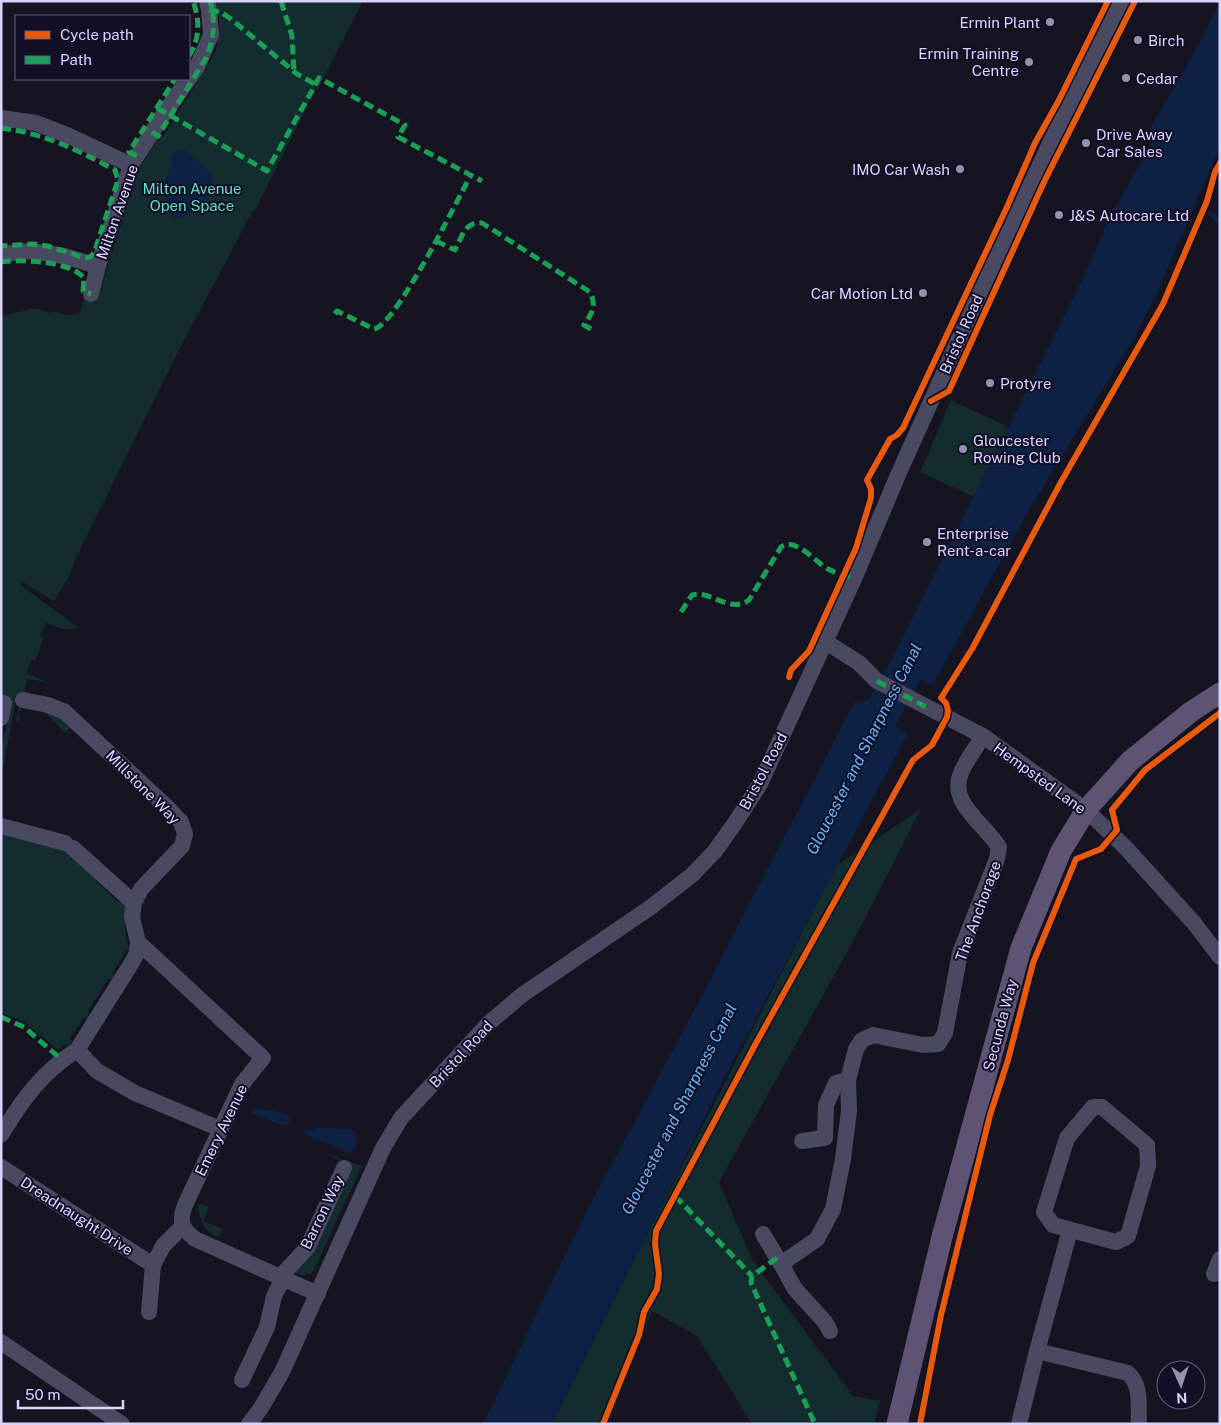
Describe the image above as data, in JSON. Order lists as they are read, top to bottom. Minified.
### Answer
{"streets":{"main road":["Secunda Way"],"street":["Milton Avenue","Bristol Road","Hempsted Lane","Millstone Way","The Anchorage","Emery Avenue","Barron Way","Dreadnaught Drive"]},"crossings":[["Bristol Road","Hempsted Lane"],["Hempsted Lane","The Anchorage"],["Hempsted Lane","Secunda Way"]],"water":["Gloucester and Sharpness Canal"],"parks":["Milton Avenue Open Space"],"places":["Ermin Plant","Birch","Ermin Training Centre","Cedar","Drive Away Car Sales","IMO Car Wash","J&S Autocare Ltd","Car Motion Ltd","Protyre","Gloucester Rowing Club","Enterprise Rent-a-car"],"legend":["Cycle path","Path"],"scale_bar":"50 m","north":"bottom"}
